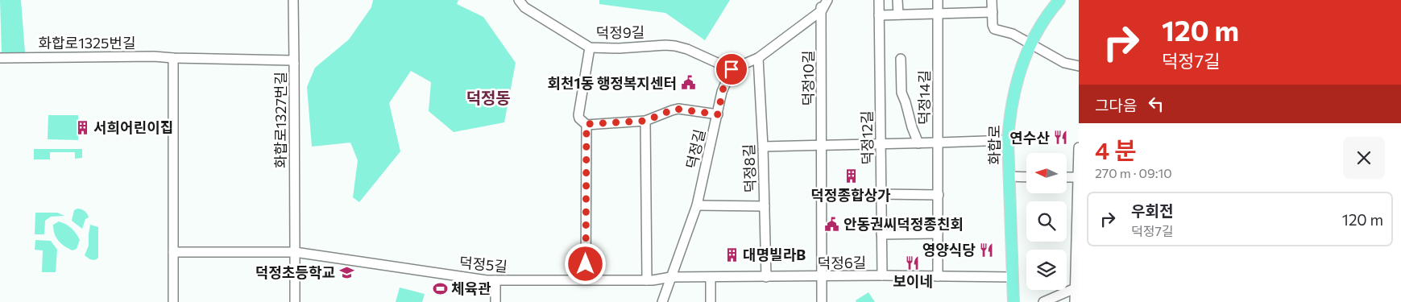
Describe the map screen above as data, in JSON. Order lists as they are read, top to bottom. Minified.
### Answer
{"streets":{"main road":["화합로"],"street":["덕정9길","화합로1325번길","덕정10길","덕정14길","화합로1327번길","덕정12길","덕정길","덕정8길","덕정6길","덕정5길"]},"crossings":[["덕정9길","덕정길"],["화합로1325번길","화합로1327번길"],["덕정10길","덕정6길"],["덕정14길","덕정6길"],["화합로1327번길","덕정5길"],["덕정12길","덕정6길"],["화합로","덕정6길"],["덕정길","덕정6길"],["덕정길","덕정5길"],["덕정8길","덕정6길"],["덕정6길","덕정5길"]],"districts":["덕정동"],"places":{"public building":["회천1동 행정복지센터","안동권씨덕정종친회"],"building":["서희어린이집","덕정종합상가","대명빌라B"],"restaurant":["연수산","영양식당","보이네"],"school or university":["덕정초등학교"],"sports":["체육관"]},"north":"left","page":{"turn":["120 m","덕정7길"],"then":"그다음","heading":["4 분","270 m · 09:10"],"list":[{"name":"우회전","note":"덕정7길","value":"120 m"}]}}
